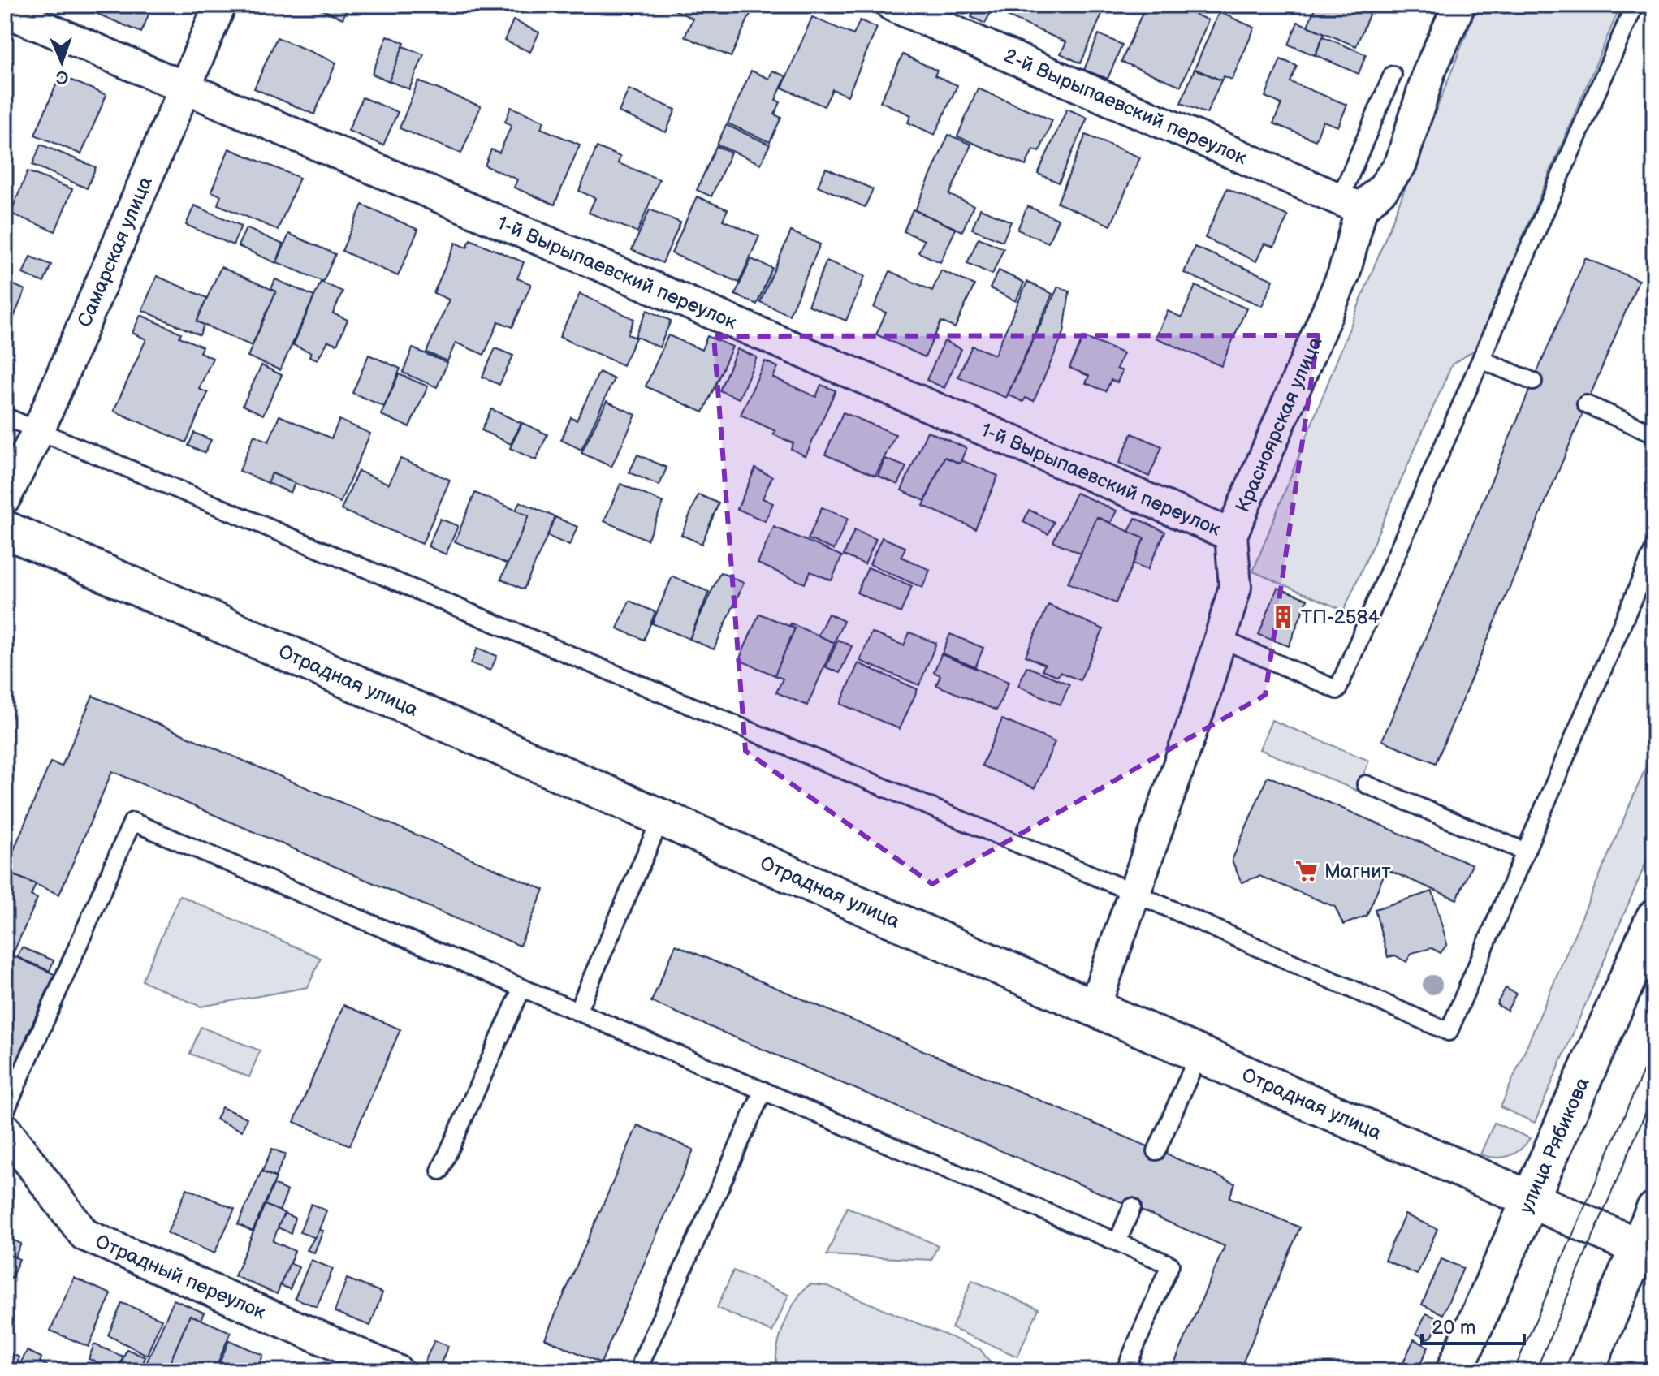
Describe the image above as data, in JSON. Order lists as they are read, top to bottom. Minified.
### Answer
{"streets":{"street":["2-й Вырыпаевский переулок","Самарская улица","1-й Вырыпаевский переулок","Красноярская улица","Отрадная улица","улица Рябикова","Отрадный переулок"]},"crossings":[["2-й Вырыпаевский переулок","Красноярская улица"],["Самарская улица","1-й Вырыпаевский переулок"],["1-й Вырыпаевский переулок","Красноярская улица"],["Красноярская улица","Отрадная улица"],["Отрадная улица","улица Рябикова"]],"places":{"building":["ТП-2584"],"supermarket":["Магнит"]},"scale_bar":"20 m","north":"bottom"}
